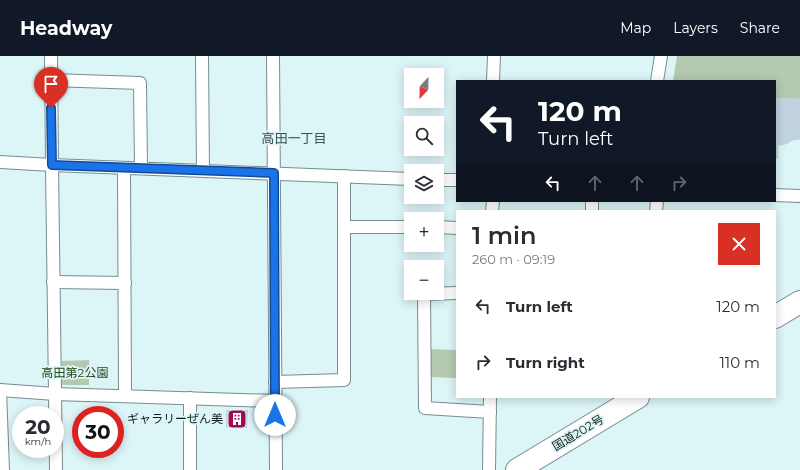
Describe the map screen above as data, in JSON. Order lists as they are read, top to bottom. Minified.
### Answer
{"streets":{"highway":["国道202号"]},"districts":["高田一丁目"],"parks":["高田第2公園"],"places":{"building":["ギャラリーぜん美"]},"north":"bottom","page":{"header":"Headway","nav":["Map","Layers","Share"],"map_buttons":["+","−"],"turn":["120 m","Turn left"],"heading":["1 min","260 m · 09:19"],"list":[{"name":"Turn left","value":"120 m"},{"name":"Turn right","value":"110 m"}],"speed":"20 km/h","limit":"30"}}
